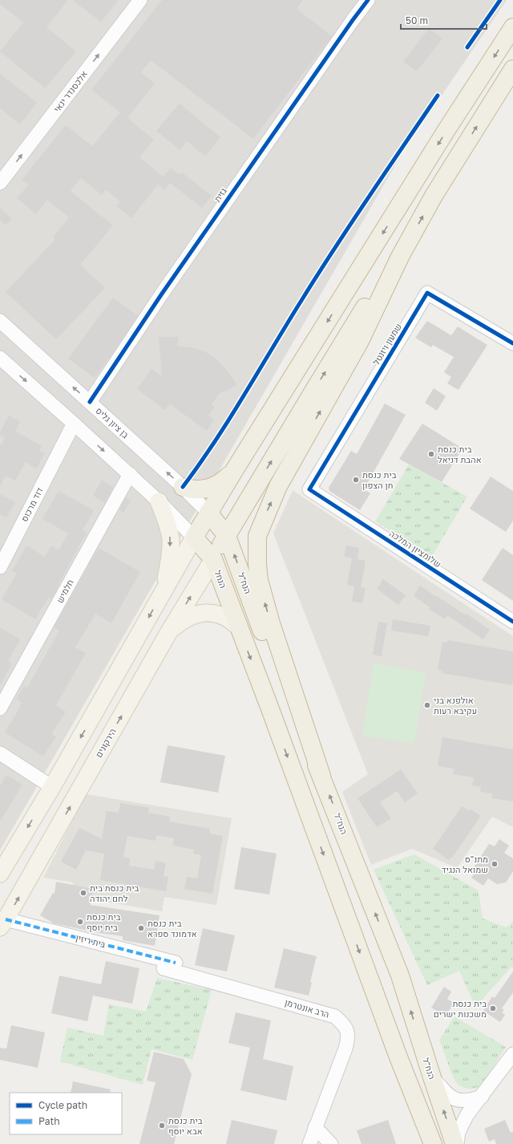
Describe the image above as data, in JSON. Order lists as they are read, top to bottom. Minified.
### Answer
{"streets":{"highway":["הנחל","הנח\"ל"],"main road":["הירקונים"],"street":["אלכסנדר ינאי","גזית","שמעון ויזנטל","בן ציון גליס","דוד מרכוס","שלומציון המלכה","חלמיש","בית ריזין","הרב אונטרמן"]},"crossings":[["גזית","בן ציון גליס"],["שמעון ויזנטל","שלומציון המלכה"],["בן ציון גליס","הנח\"ל"],["הנחל","הירקונים"],["הירקונים","בית ריזין"],["בית ריזין","הרב אונטרמן"]],"one_way":["אלכסנדר ינאי"],"places":["בית כנסת אהבת דניאל","בית כנסת חן הצפון","אולפנא בני עקיבא רעות","מתנ\"ס שמואל הנגיד","בית כנסת בית לחם יהודה","בית כנסת בית יוסף","בית כנסת אדמונד ספרא","בית כנסת משכנות ישרים","בית כנסת אבא יוסף"],"legend":["Cycle path","Path"],"scale_bar":"50 m"}
